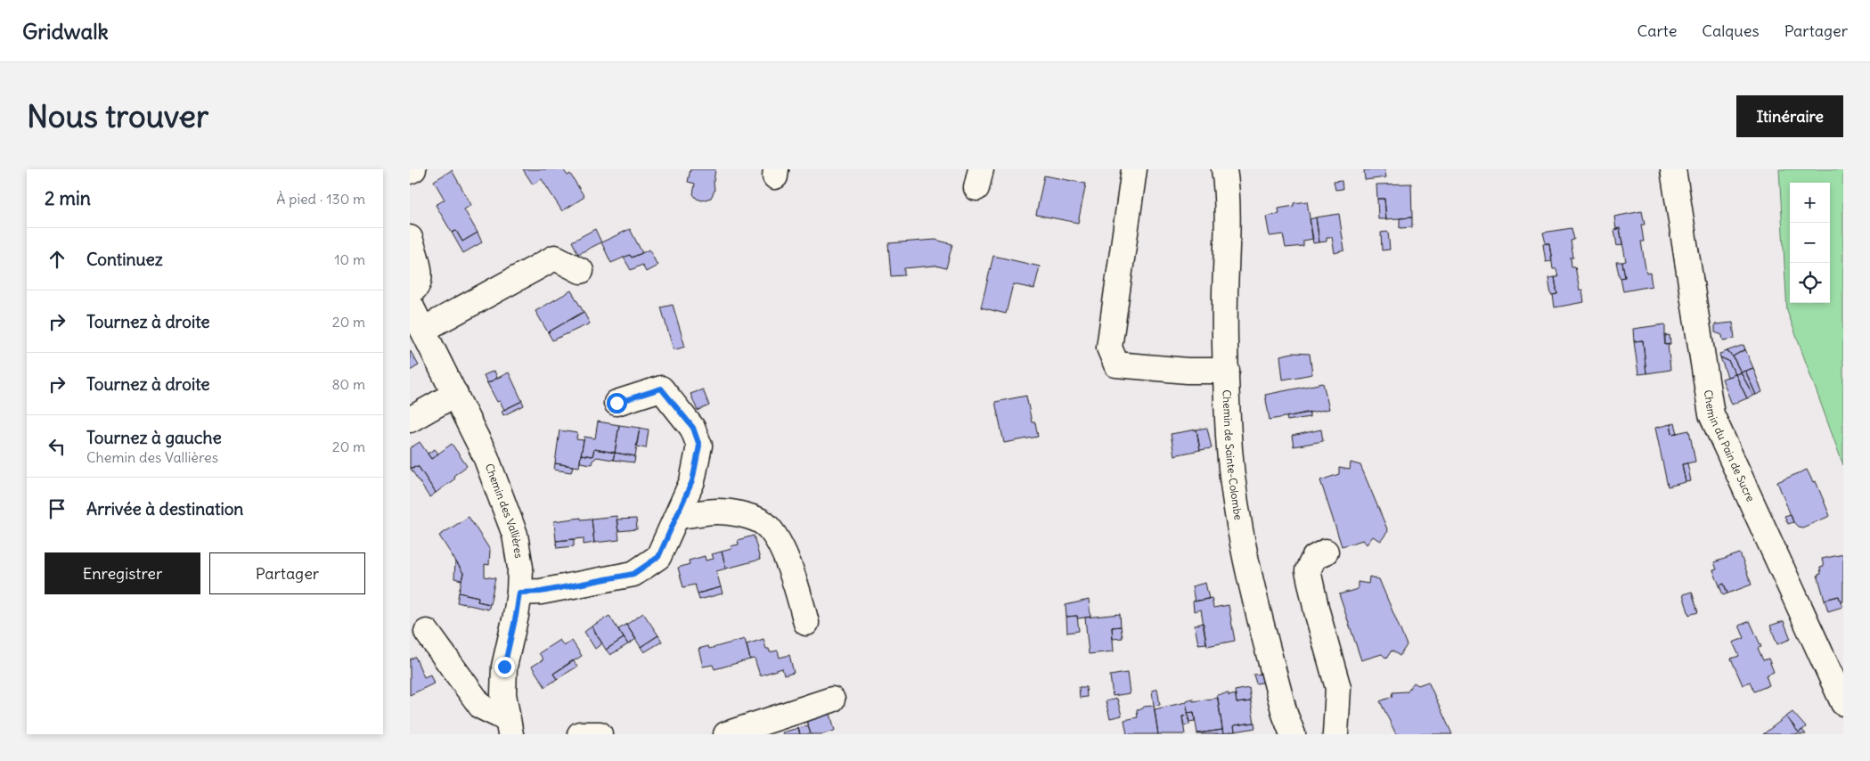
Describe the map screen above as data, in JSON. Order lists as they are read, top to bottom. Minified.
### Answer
{"streets":{"street":["Chemin du Pain de Sucre","Chemin de Sainte-Colombe","Chemin des Vallières"]},"page":{"header":"Gridwalk","nav":["Carte","Calques","Partager"],"buttons":["Itinéraire",["Enregistrer","Partager"]],"title":"Nous trouver","heading":["2 min","À pied · 130 m"],"map_buttons":["+","−"],"list":[["Continuez","10 m"],["Tournez à droite","20 m"],["Tournez à droite","80 m"],["Tournez à gauche","Chemin des Vallières","20 m"],"Arrivée à destination"]}}
